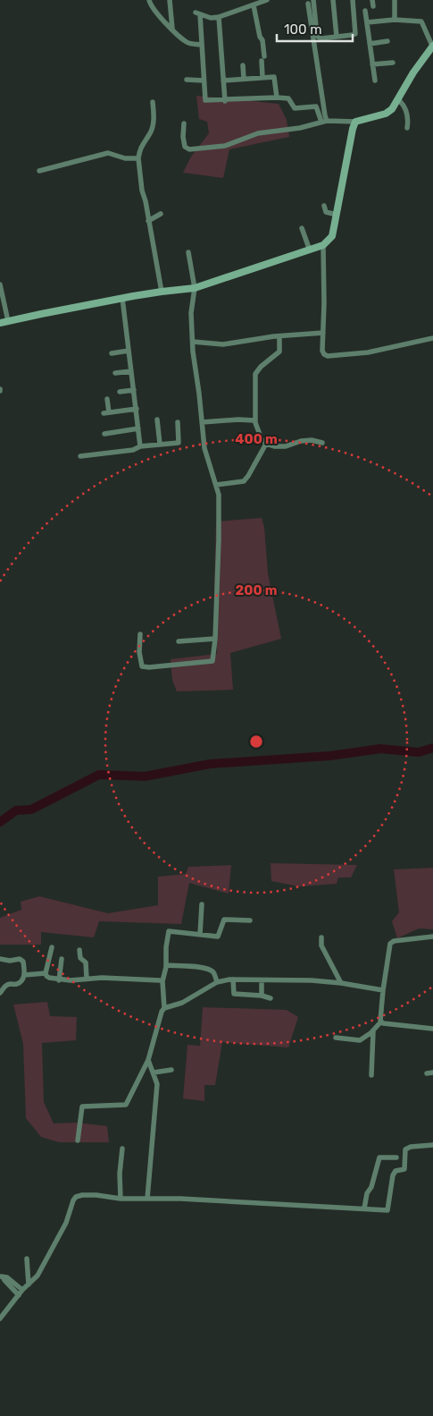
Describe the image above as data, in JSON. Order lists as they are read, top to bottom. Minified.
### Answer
{"scale_bar":"100 m","rings":["400 m","200 m"]}
